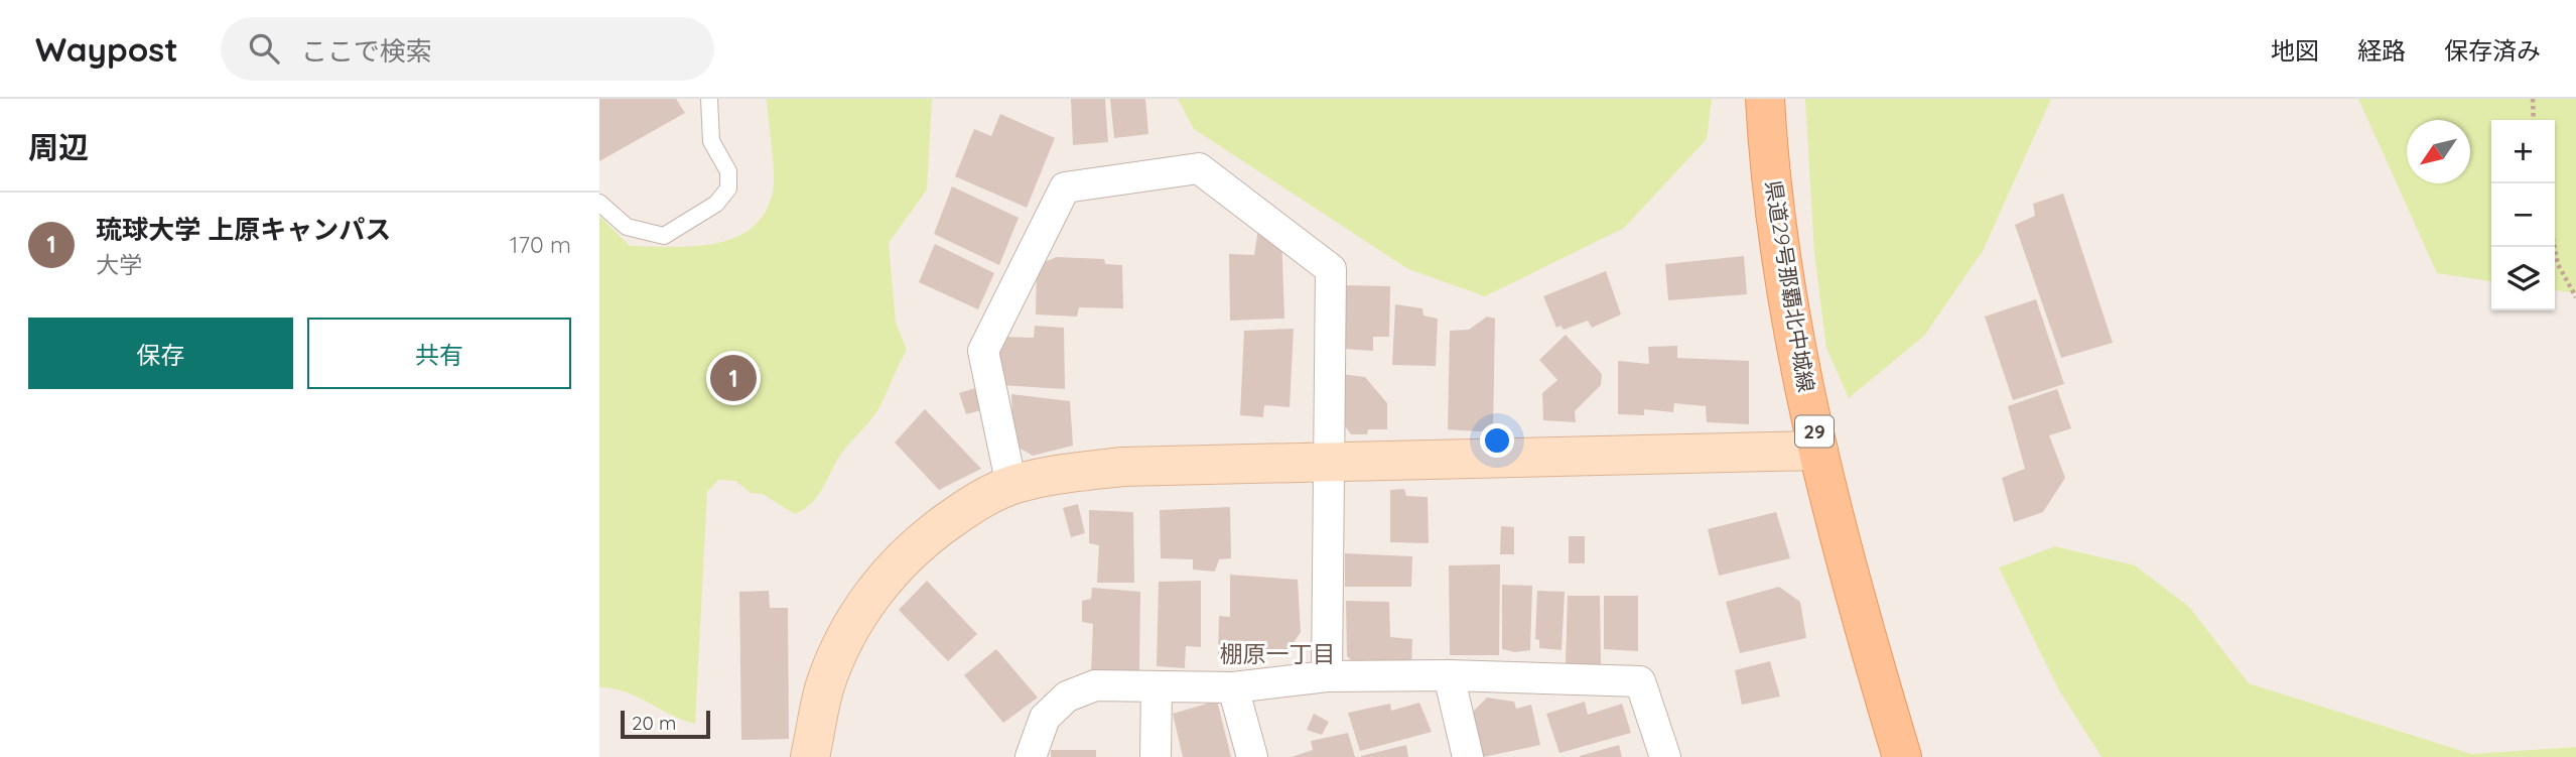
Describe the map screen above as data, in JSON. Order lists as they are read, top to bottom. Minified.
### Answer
{"streets":{"main road":["県道29号那覇北中城線","29"]},"districts":["棚原一丁目"],"scale_bar":"20 m","north":"bottom left","page":{"header":"Waypost","search":"ここで検索","nav":["地図","経路","保存済み"],"heading":"周辺","map_buttons":["+","−"],"list":[{"mark":"1","name":"琉球大学 上原キャンパス","note":"大学","value":"170 m"}],"buttons":["保存","共有"],"pins":"1","scale":"20 m"}}
